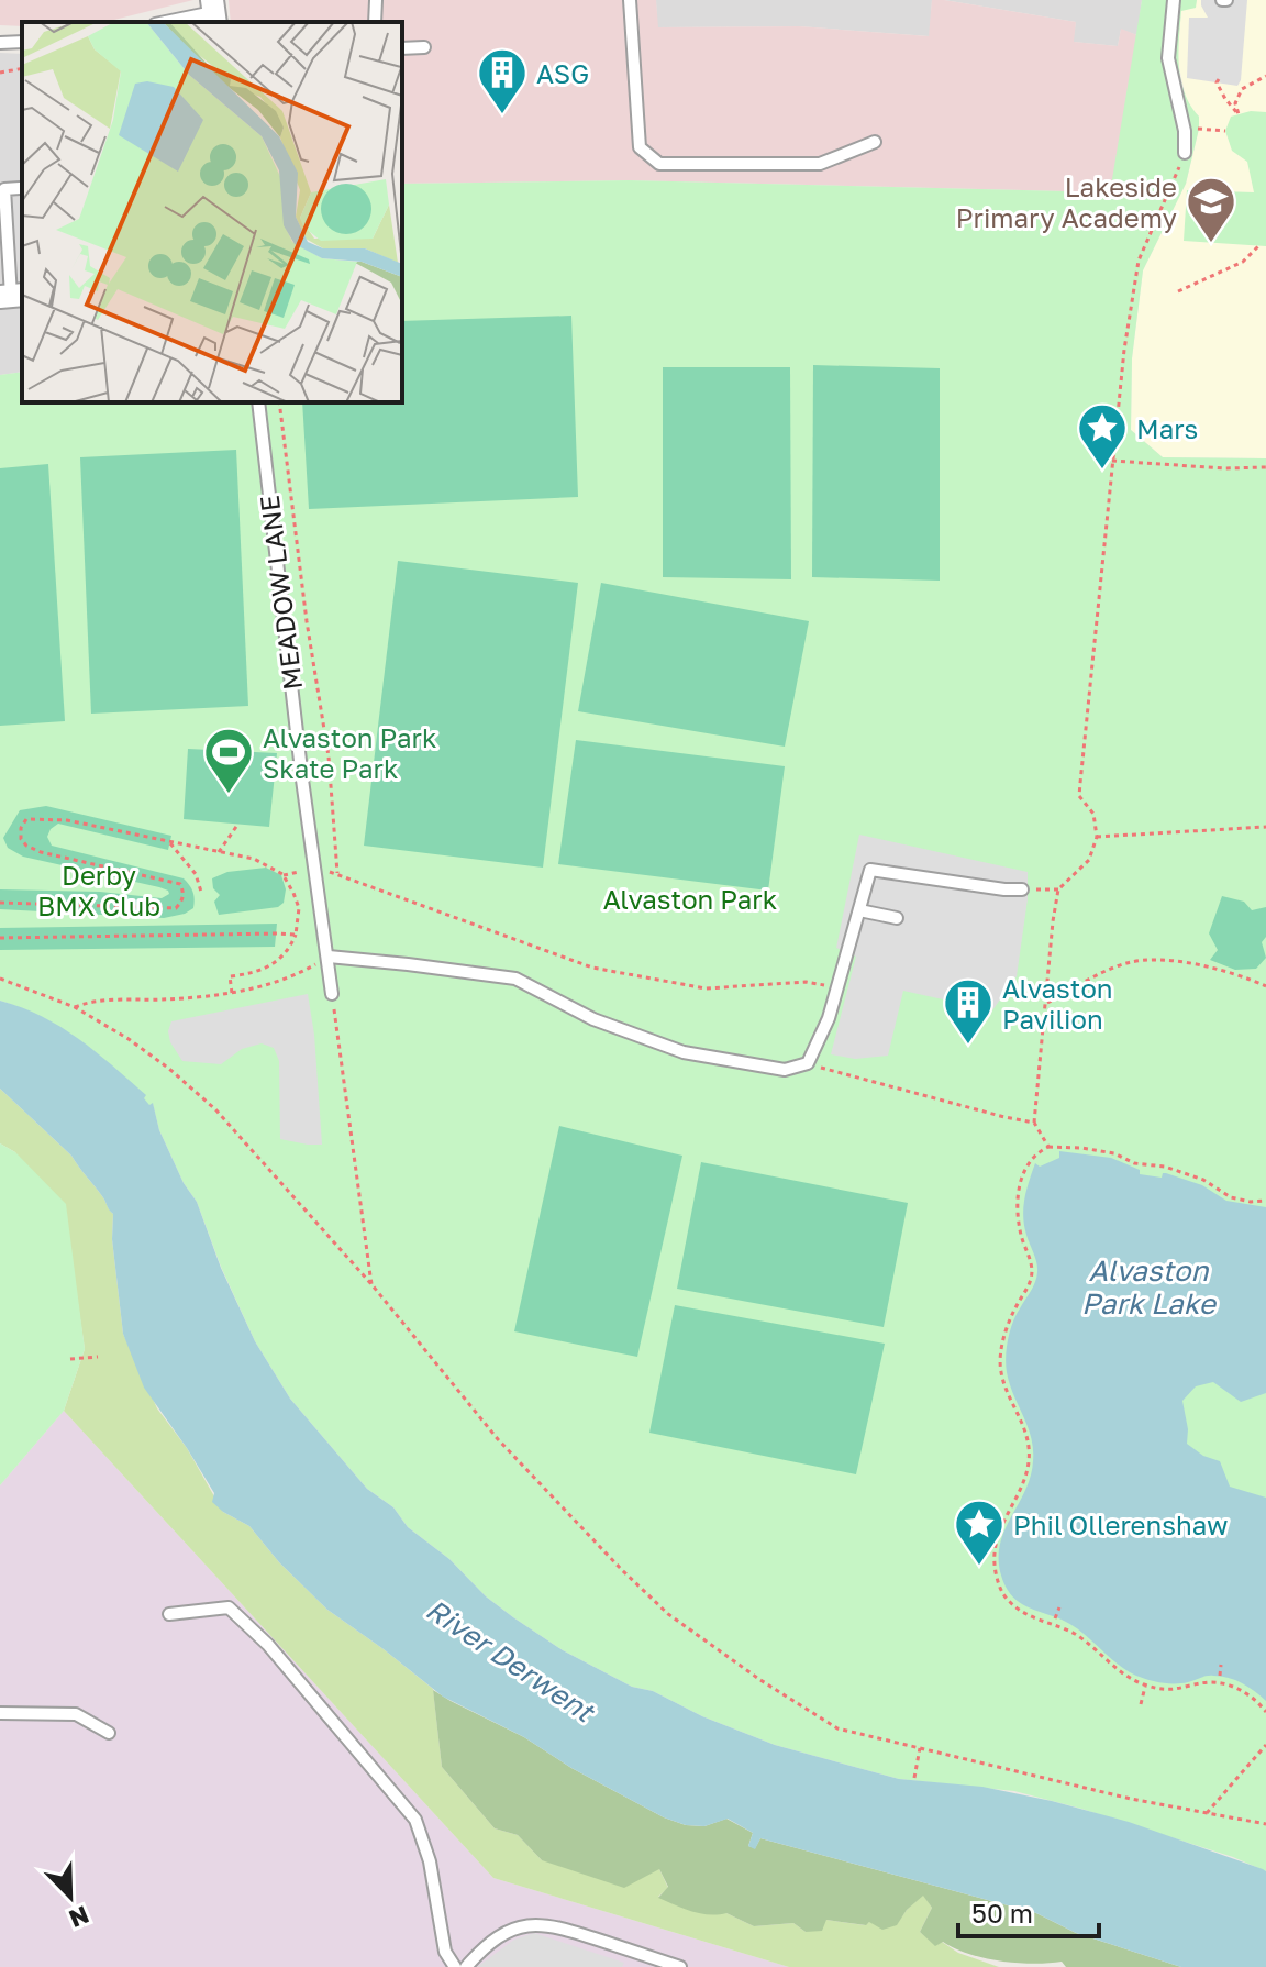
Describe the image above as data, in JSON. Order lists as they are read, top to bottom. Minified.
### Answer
{"streets":{"lane":["MEADOW LANE"]},"water":["Alvaston Park Lake","River Derwent"],"parks":["Derby BMX Club","Alvaston Park"],"places":{"building":["ASG","Alvaston Pavilion"],"school or university":["Lakeside Primary Academy"],"place":["Mars","Phil Ollerenshaw"],"sports":["Alvaston Park Skate Park"]},"scale_bar":"50 m","north":"bottom right"}
